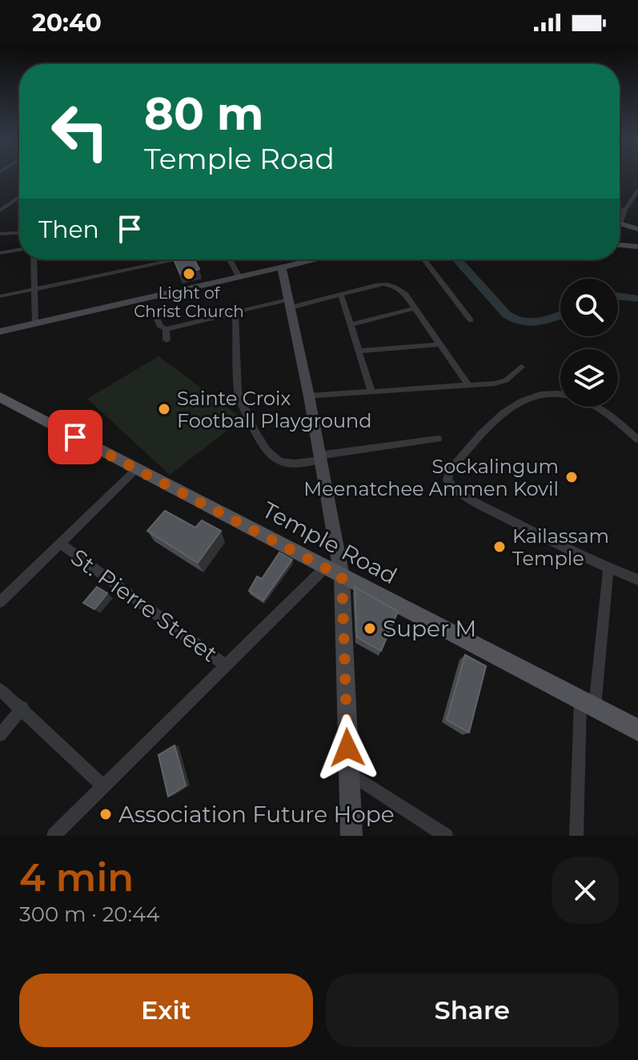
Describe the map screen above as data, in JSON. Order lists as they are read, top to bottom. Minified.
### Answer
{"streets":{"main road":["Temple Road"],"street":["St. Pierre Street"]},"places":["Light of Christ Church","Sainte Croix Football Playground","Sockalingum Meenatchee Ammen Kovil","Kailassam Temple","Super M","Association Future Hope"],"page":{"status":"20:40","turn":["80 m","Temple Road"],"then":"Then","heading":["4 min","300 m · 20:44"],"buttons":["Exit","Share"]}}
